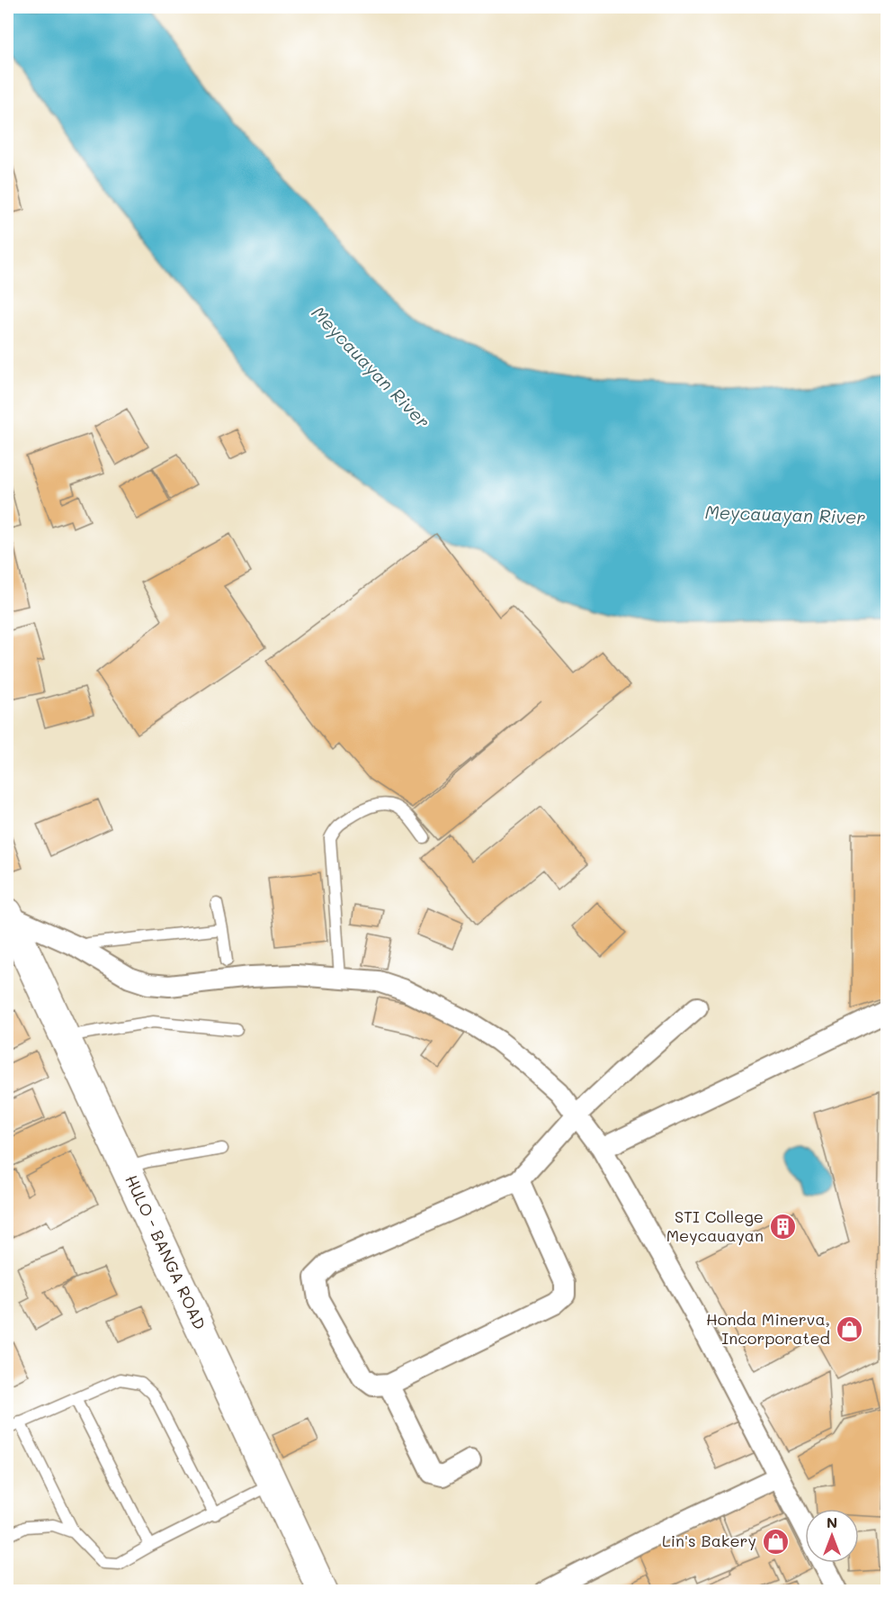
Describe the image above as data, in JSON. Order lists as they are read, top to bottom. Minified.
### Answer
{"streets":{"main road":["HULO - BANGA ROAD"]},"water":["Meycauayan River"],"places":{"building":["STI College Meycauayan"],"shop":["Honda Minerva, Incorporated","Lin's Bakery"]},"north":"top"}
